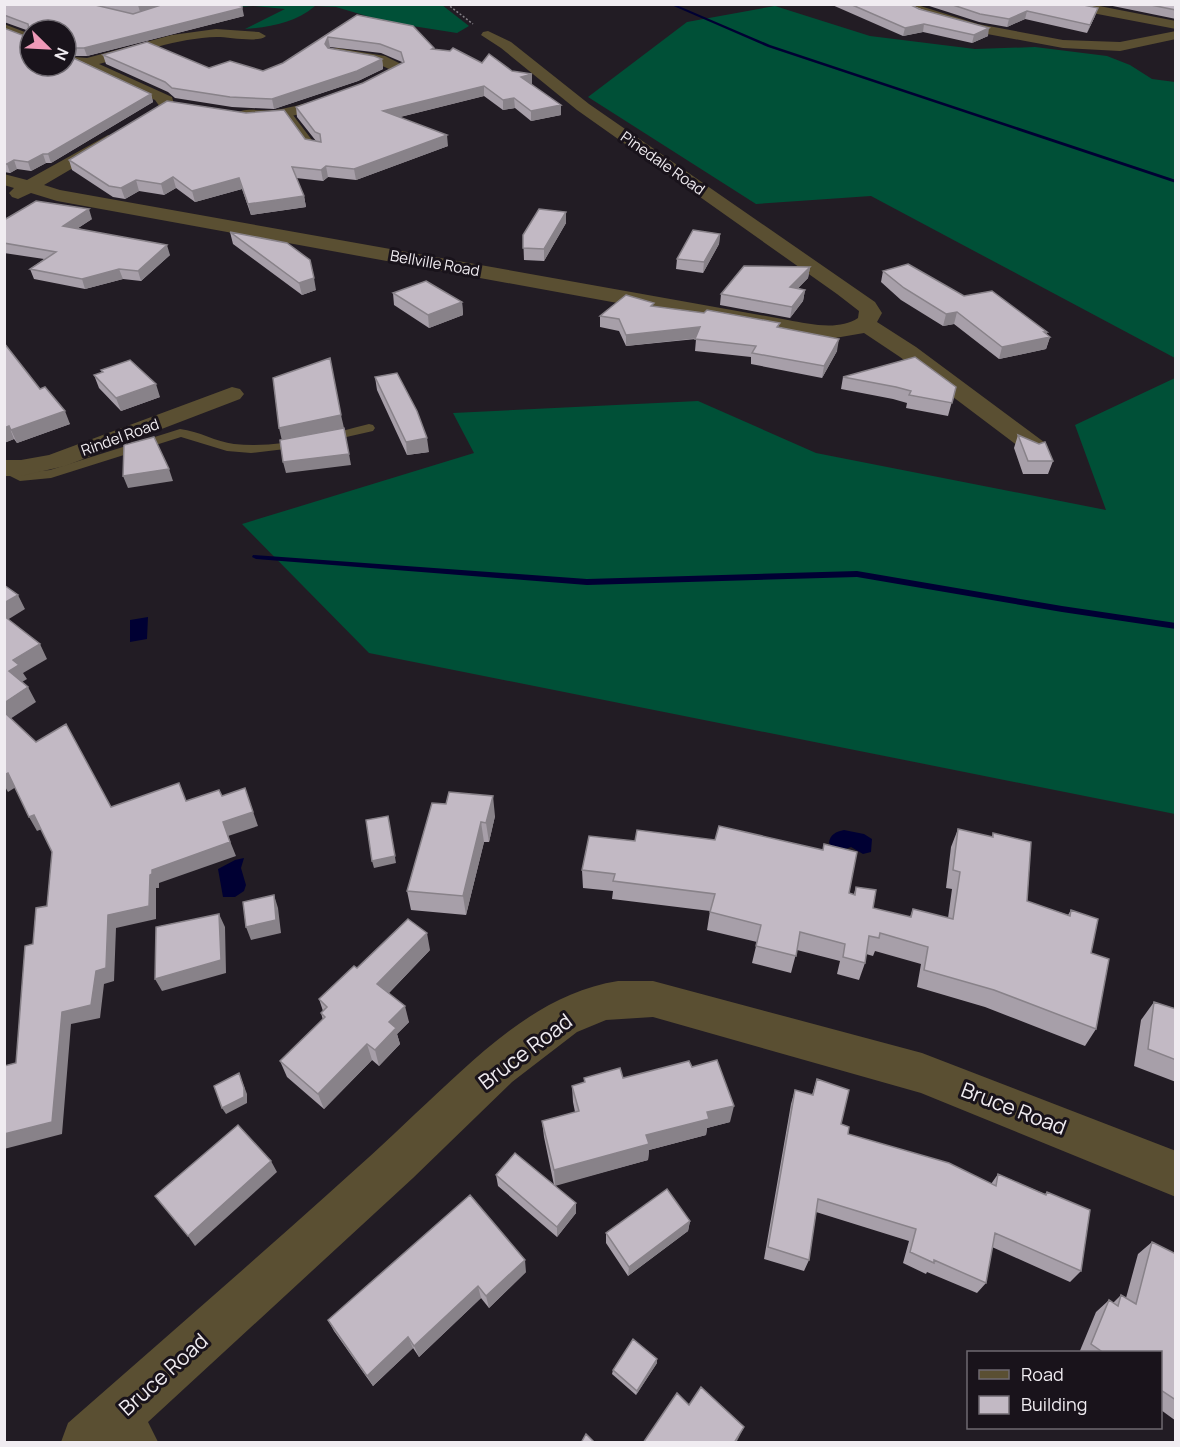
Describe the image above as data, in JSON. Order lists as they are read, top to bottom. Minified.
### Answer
{"streets":{"street":["Pinedale Road","Bellville Road","Rindel Road","Bruce Road"]},"crossings":[["Pinedale Road","Bellville Road"]],"legend":["Road","Building"],"north":"bottom right"}
